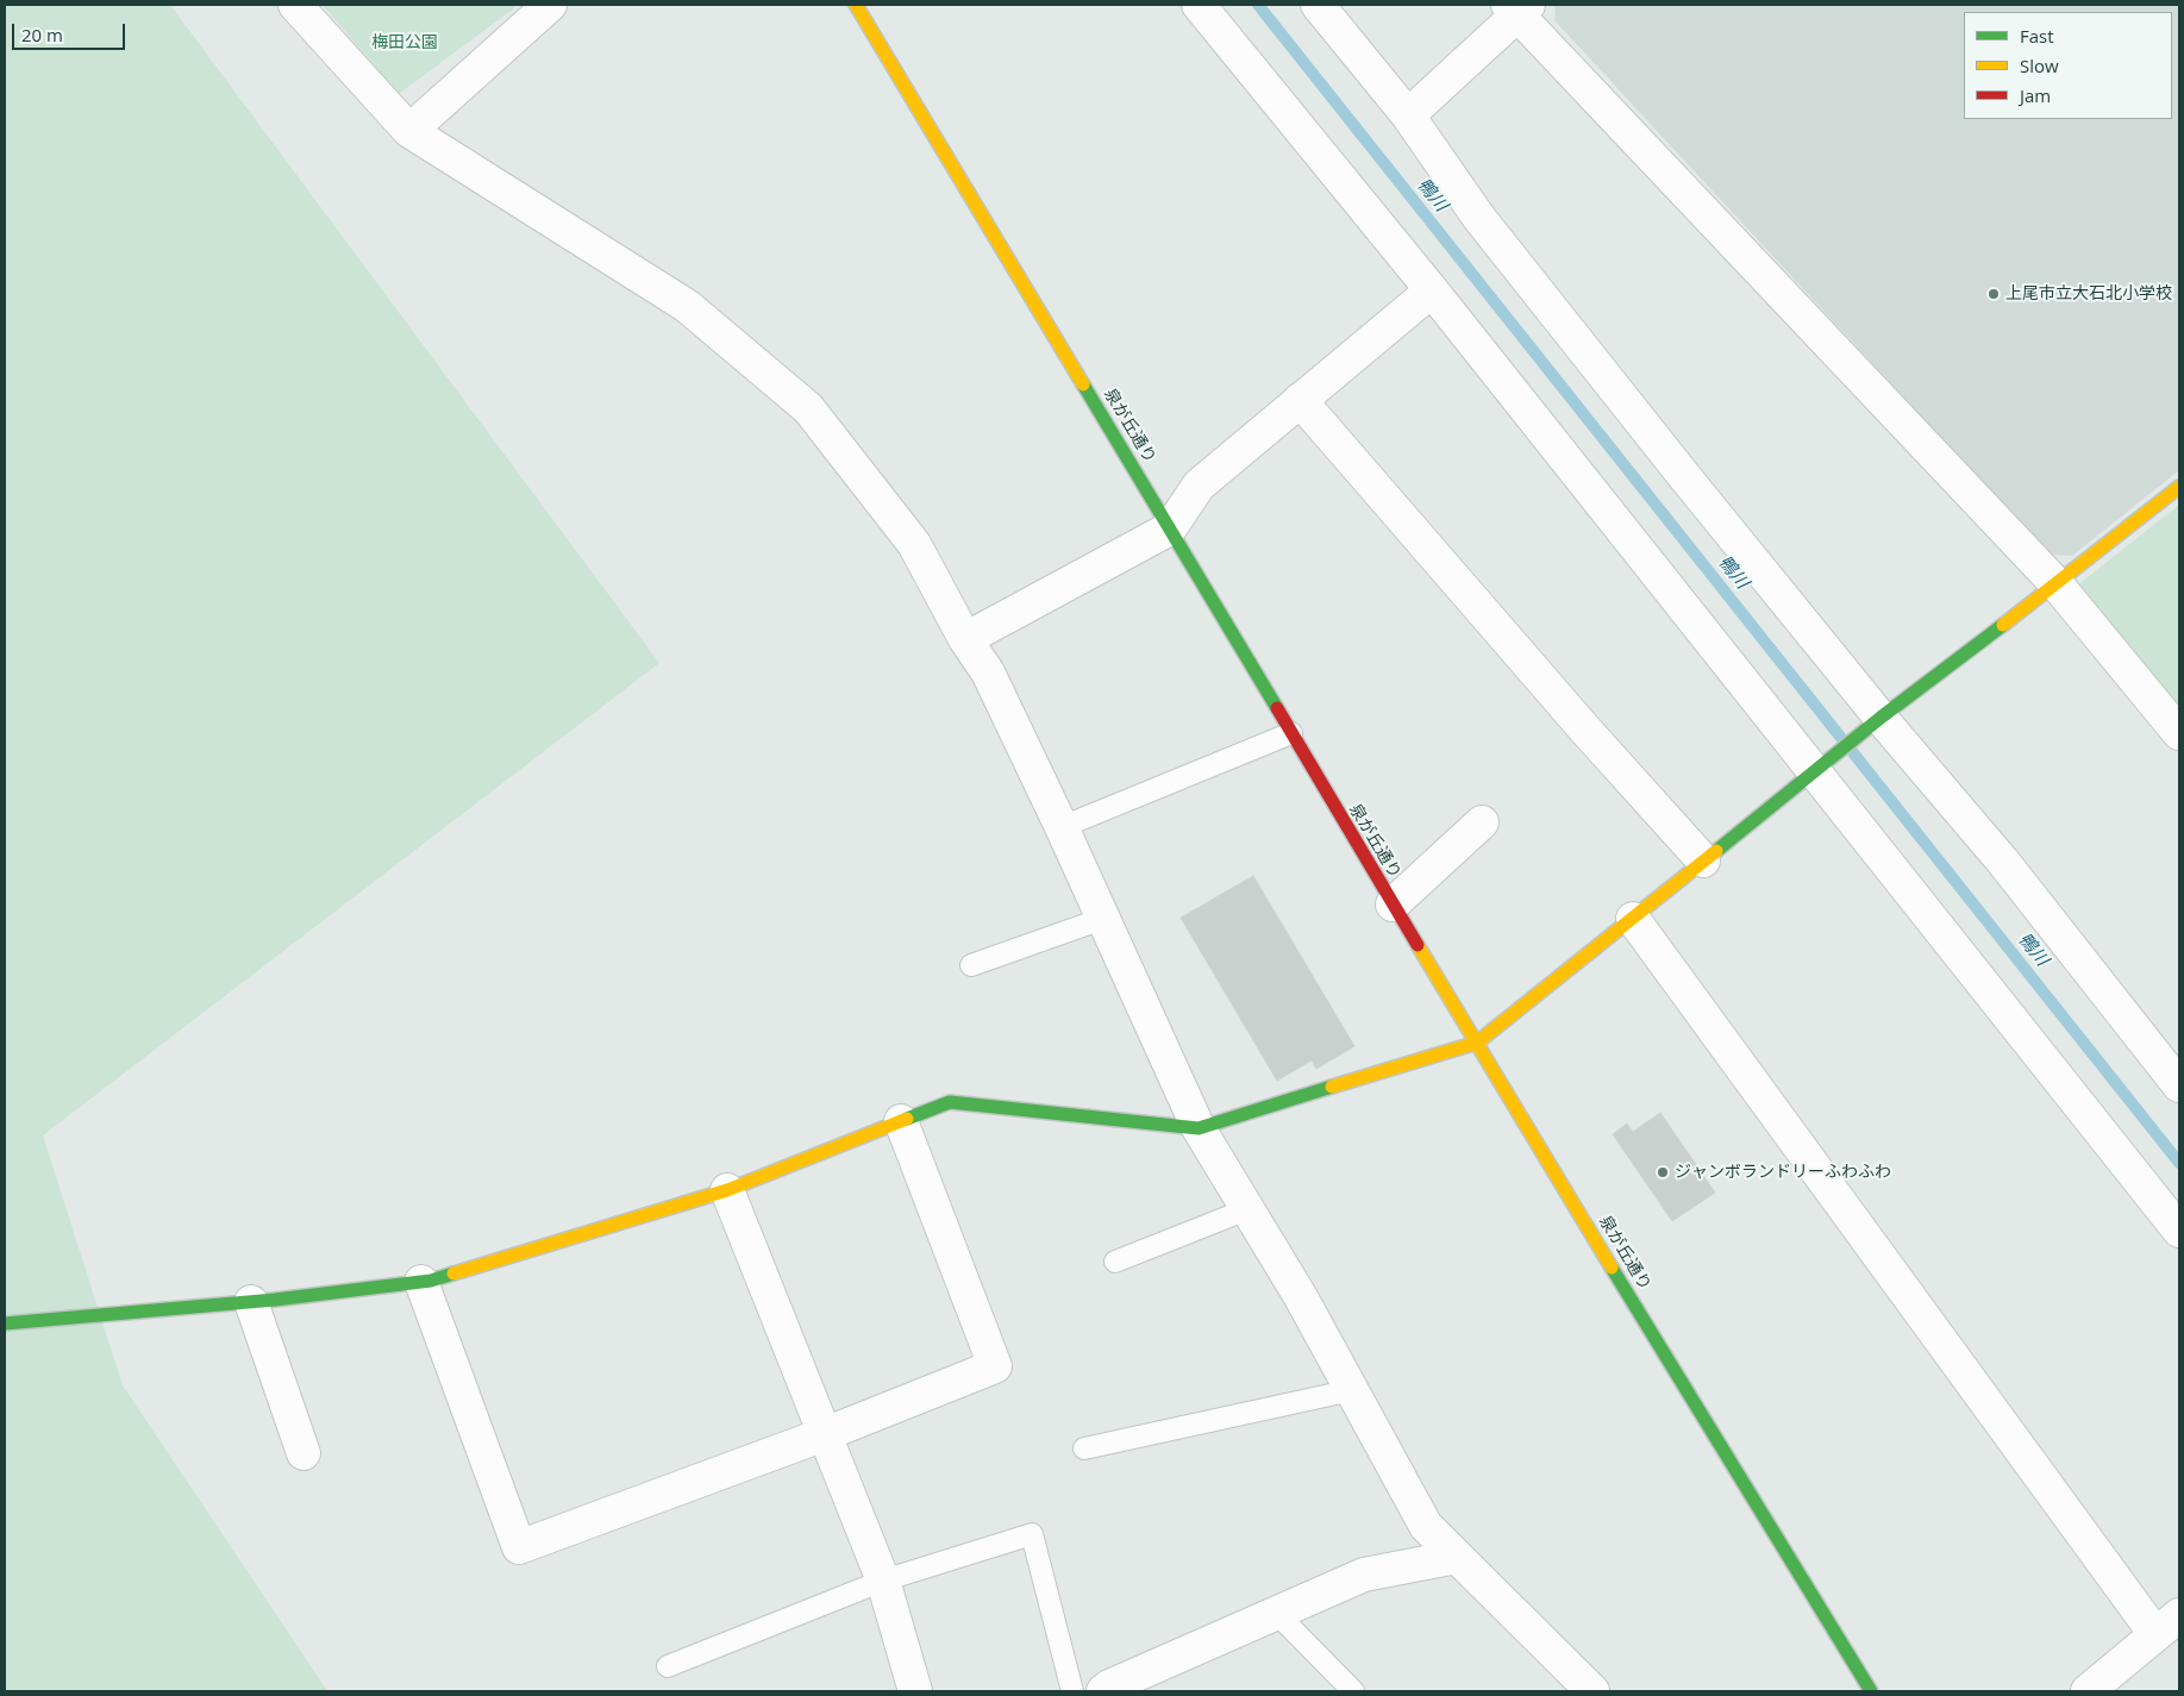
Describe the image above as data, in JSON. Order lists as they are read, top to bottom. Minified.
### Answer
{"streets":{"street":["泉が丘通り"]},"water":["鴨川"],"parks":["梅田公園"],"places":["上尾市立大石北小学校","ジャンボランドリーふわふわ"],"legend":["Fast","Slow","Jam"],"scale_bar":"20 m"}
